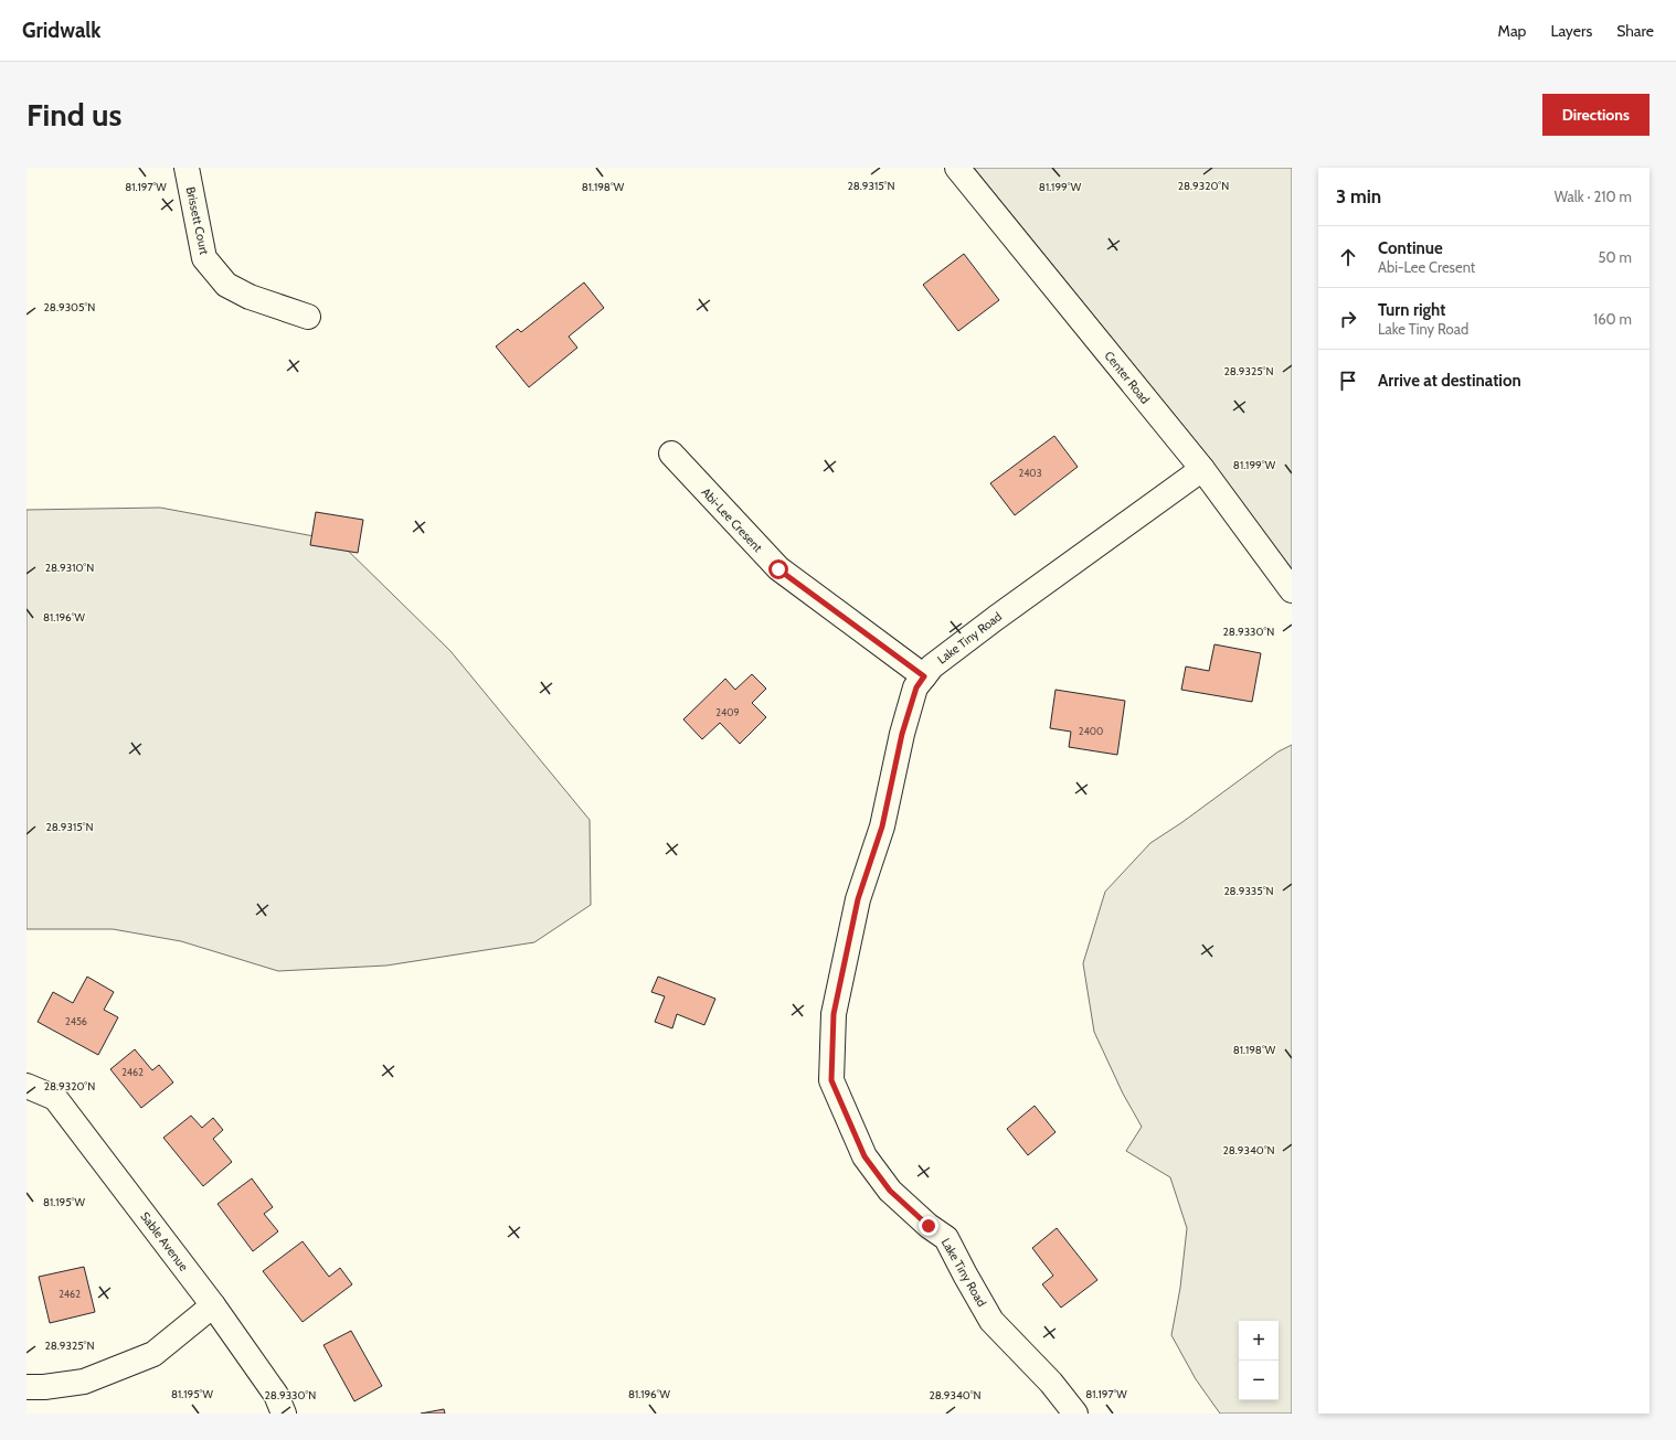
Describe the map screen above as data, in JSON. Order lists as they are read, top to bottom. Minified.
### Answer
{"streets":{"street":["Brissett Court","Center Road","Abi-Lee Cresent","Lake Tiny Road","Sable Avenue"]},"crossings":[["Center Road","Lake Tiny Road"],["Abi-Lee Cresent","Lake Tiny Road"]],"house_numbers":["2403","2409","2400","2456","2462","2462"],"page":{"header":"Gridwalk","nav":["Map","Layers","Share"],"buttons":"Directions","title":"Find us","heading":["3 min","Walk · 210 m"],"list":[["Continue","Abi-Lee Cresent","50 m"],["Turn right","Lake Tiny Road","160 m"],"Arrive at destination"],"map_buttons":["+","−"]},"coordinates":["28.9315°N","28.9320°N","81.197°W","81.198°W","81.199°W","28.9305°N","28.9325°N","28.9310°N","81.196°W","28.9330°N","28.9335°N","28.9340°N","81.195°W"]}
